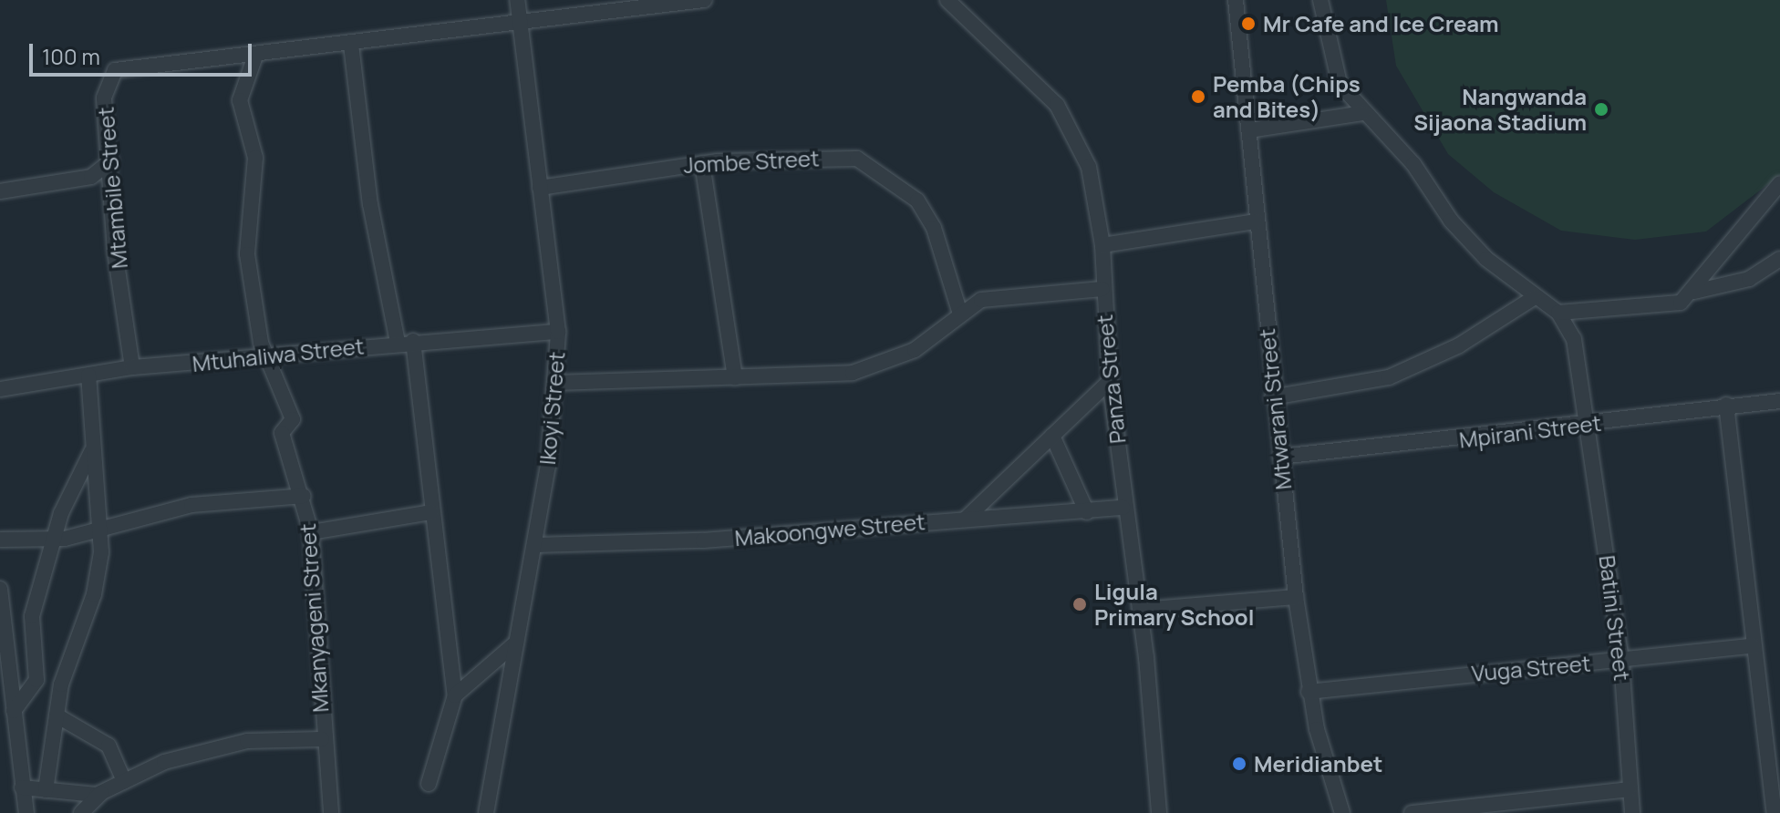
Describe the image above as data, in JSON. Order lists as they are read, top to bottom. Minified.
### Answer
{"streets":{"street":["Jombe Street","Mtambile Street","Mtuhaliwa Street","Panza Street","Ikoyi Street","Mtwarani Street","Mpirani Street","Makoongwe Street","Mkanyageni Street","Batini Street","Vuga Street"]},"crossings":[["Jombe Street","Ikoyi Street"],["Mtambile Street","Mtuhaliwa Street"],["Mtambile Street","Ikoyi Street"],["Mtuhaliwa Street","Ikoyi Street"],["Panza Street","Makoongwe Street"],["Ikoyi Street","Makoongwe Street"],["Mtwarani Street","Mpirani Street"],["Mtwarani Street","Vuga Street"],["Mpirani Street","Batini Street"],["Batini Street","Vuga Street"]],"places":["Mr Cafe and Ice Cream","Pemba (Chips and Bites)","Nangwanda Sijaona Stadium","Ligula Primary School","Meridianbet"],"scale_bar":"100 m"}
